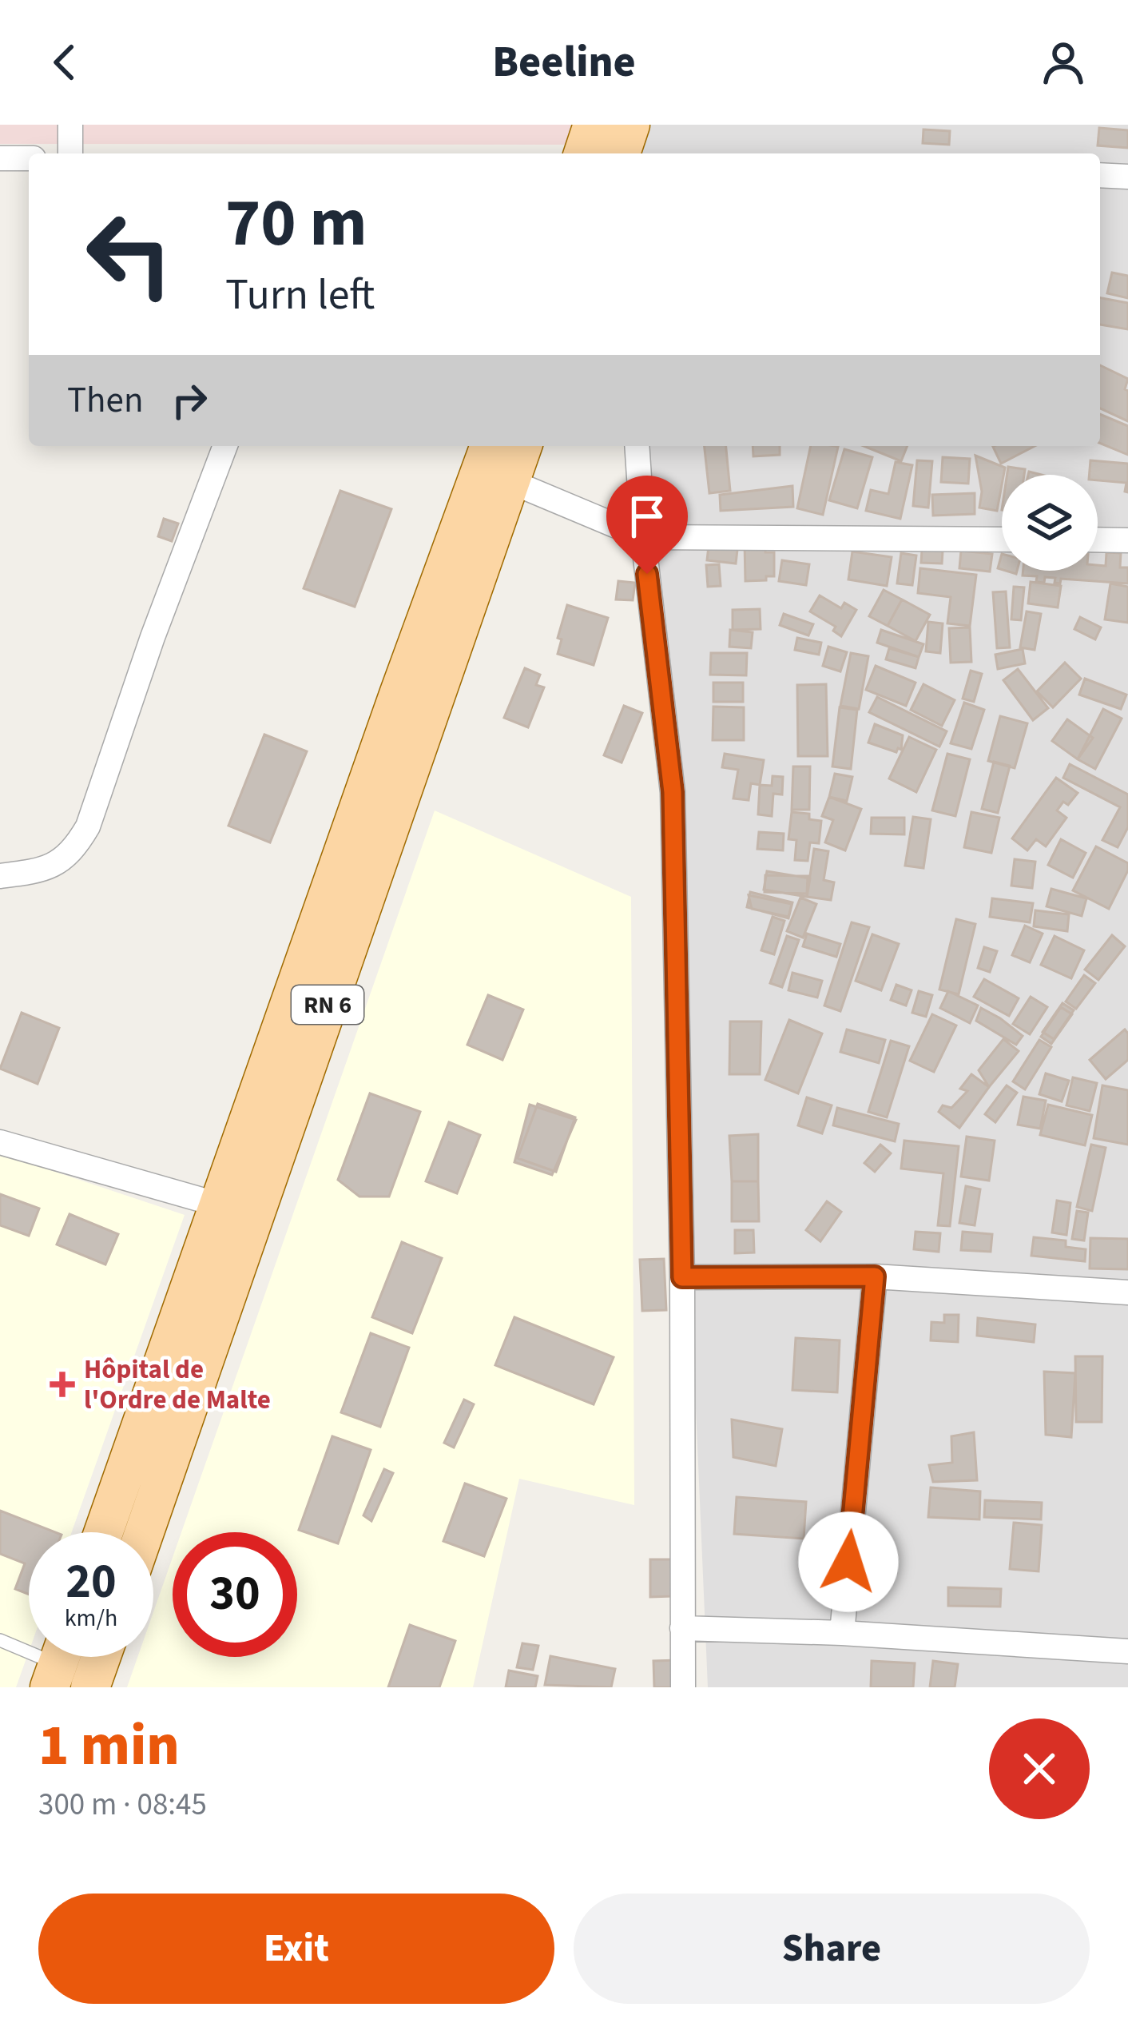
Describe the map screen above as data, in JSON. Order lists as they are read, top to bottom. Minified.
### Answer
{"streets":{"main road":["RN 6"]},"places":{"health":["Hôpital de l'Ordre de Malte"]},"page":{"header":"Beeline","turn":["70 m","Turn left"],"then":"Then","speed":"20 km/h","limit":"30","heading":["1 min","300 m · 08:45"],"buttons":["Exit","Share"]}}
